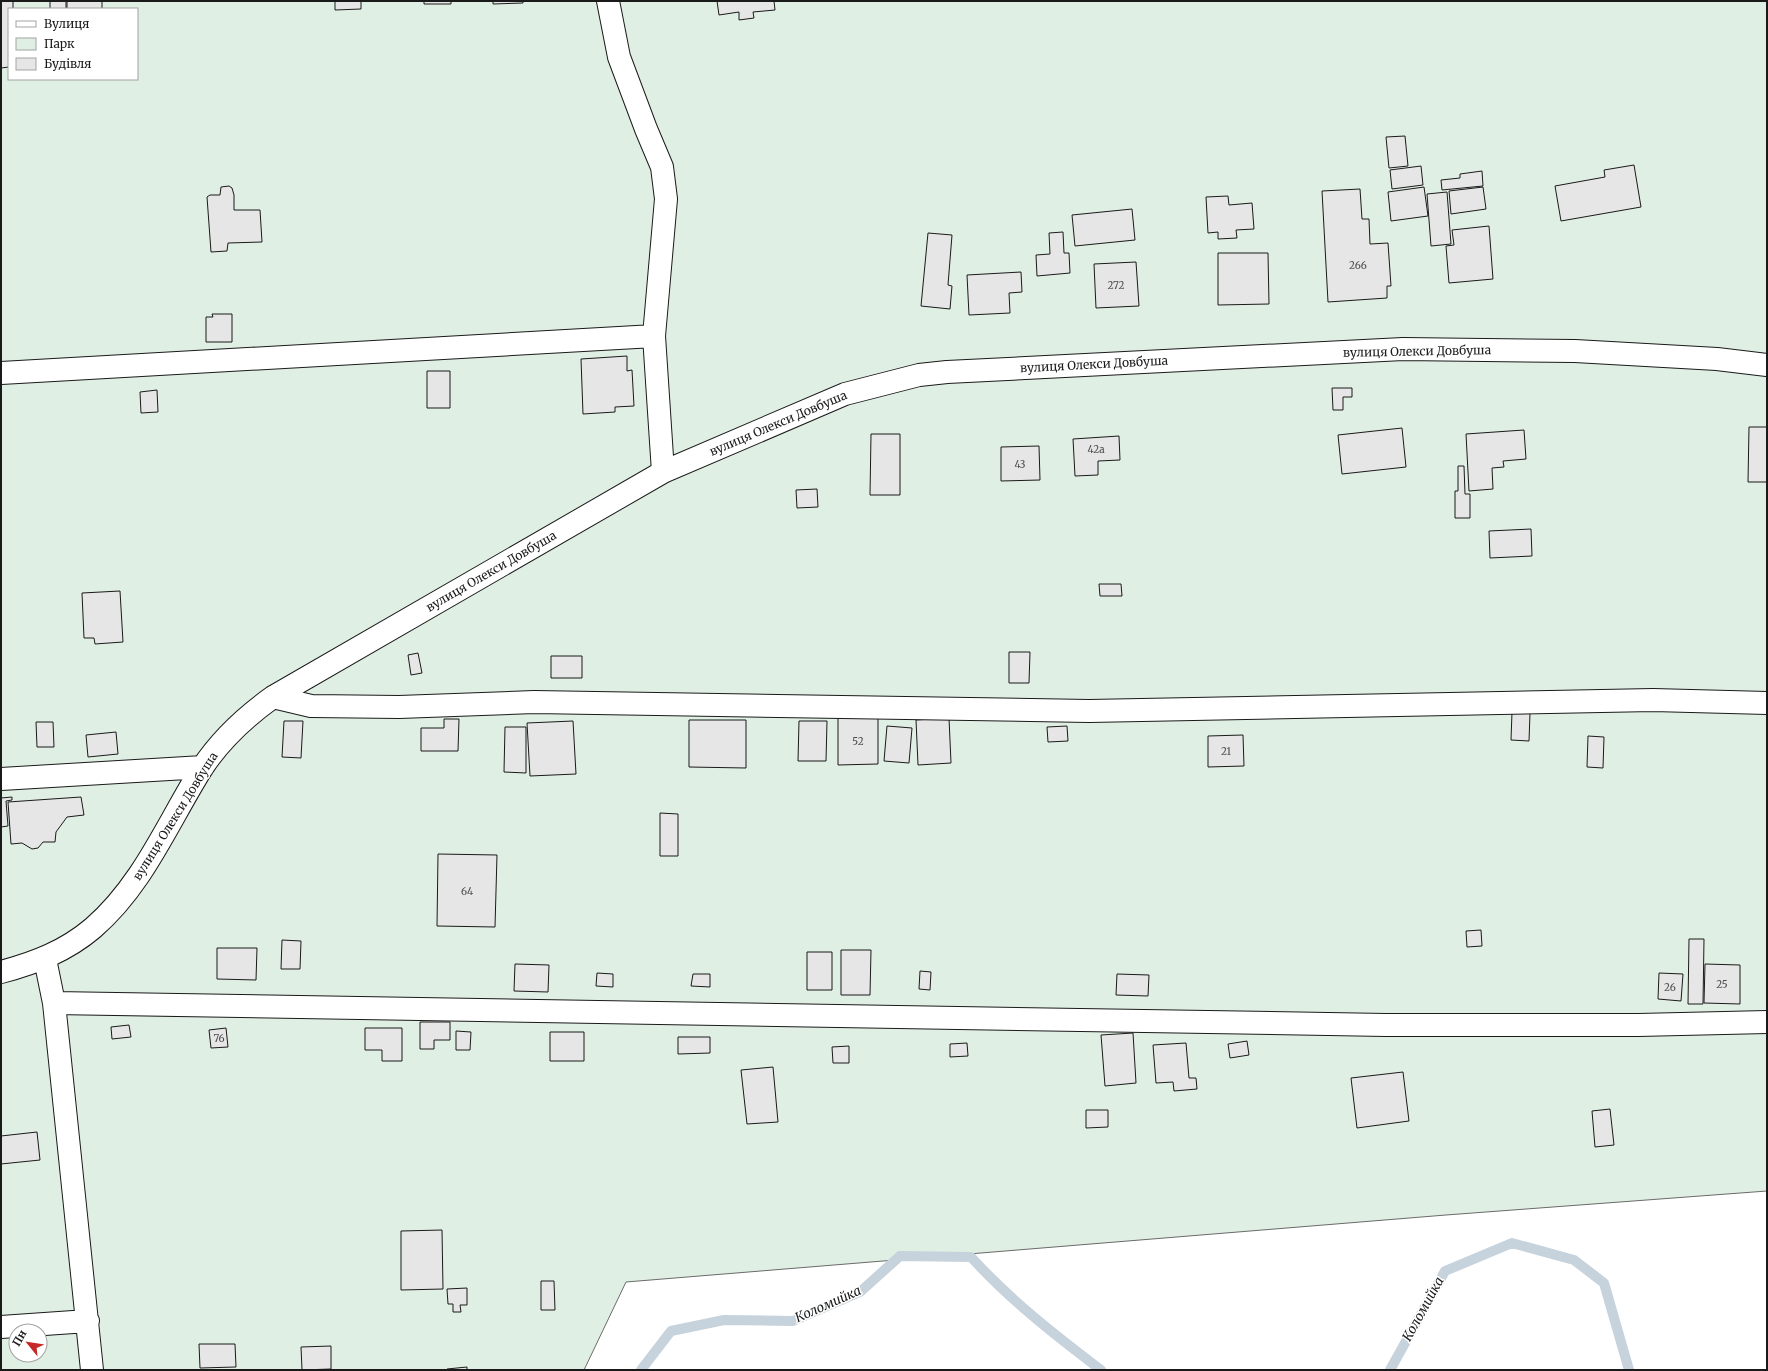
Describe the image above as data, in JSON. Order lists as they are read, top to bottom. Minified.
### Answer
{"streets":{"street":["вулиця Олекси Довбуша"]},"water":["Коломийка"],"house_numbers":["266","272","42а","43","52","21","64","25","26","76"],"legend":["Вулиця","Парк","Будівля"],"north":"top left"}
